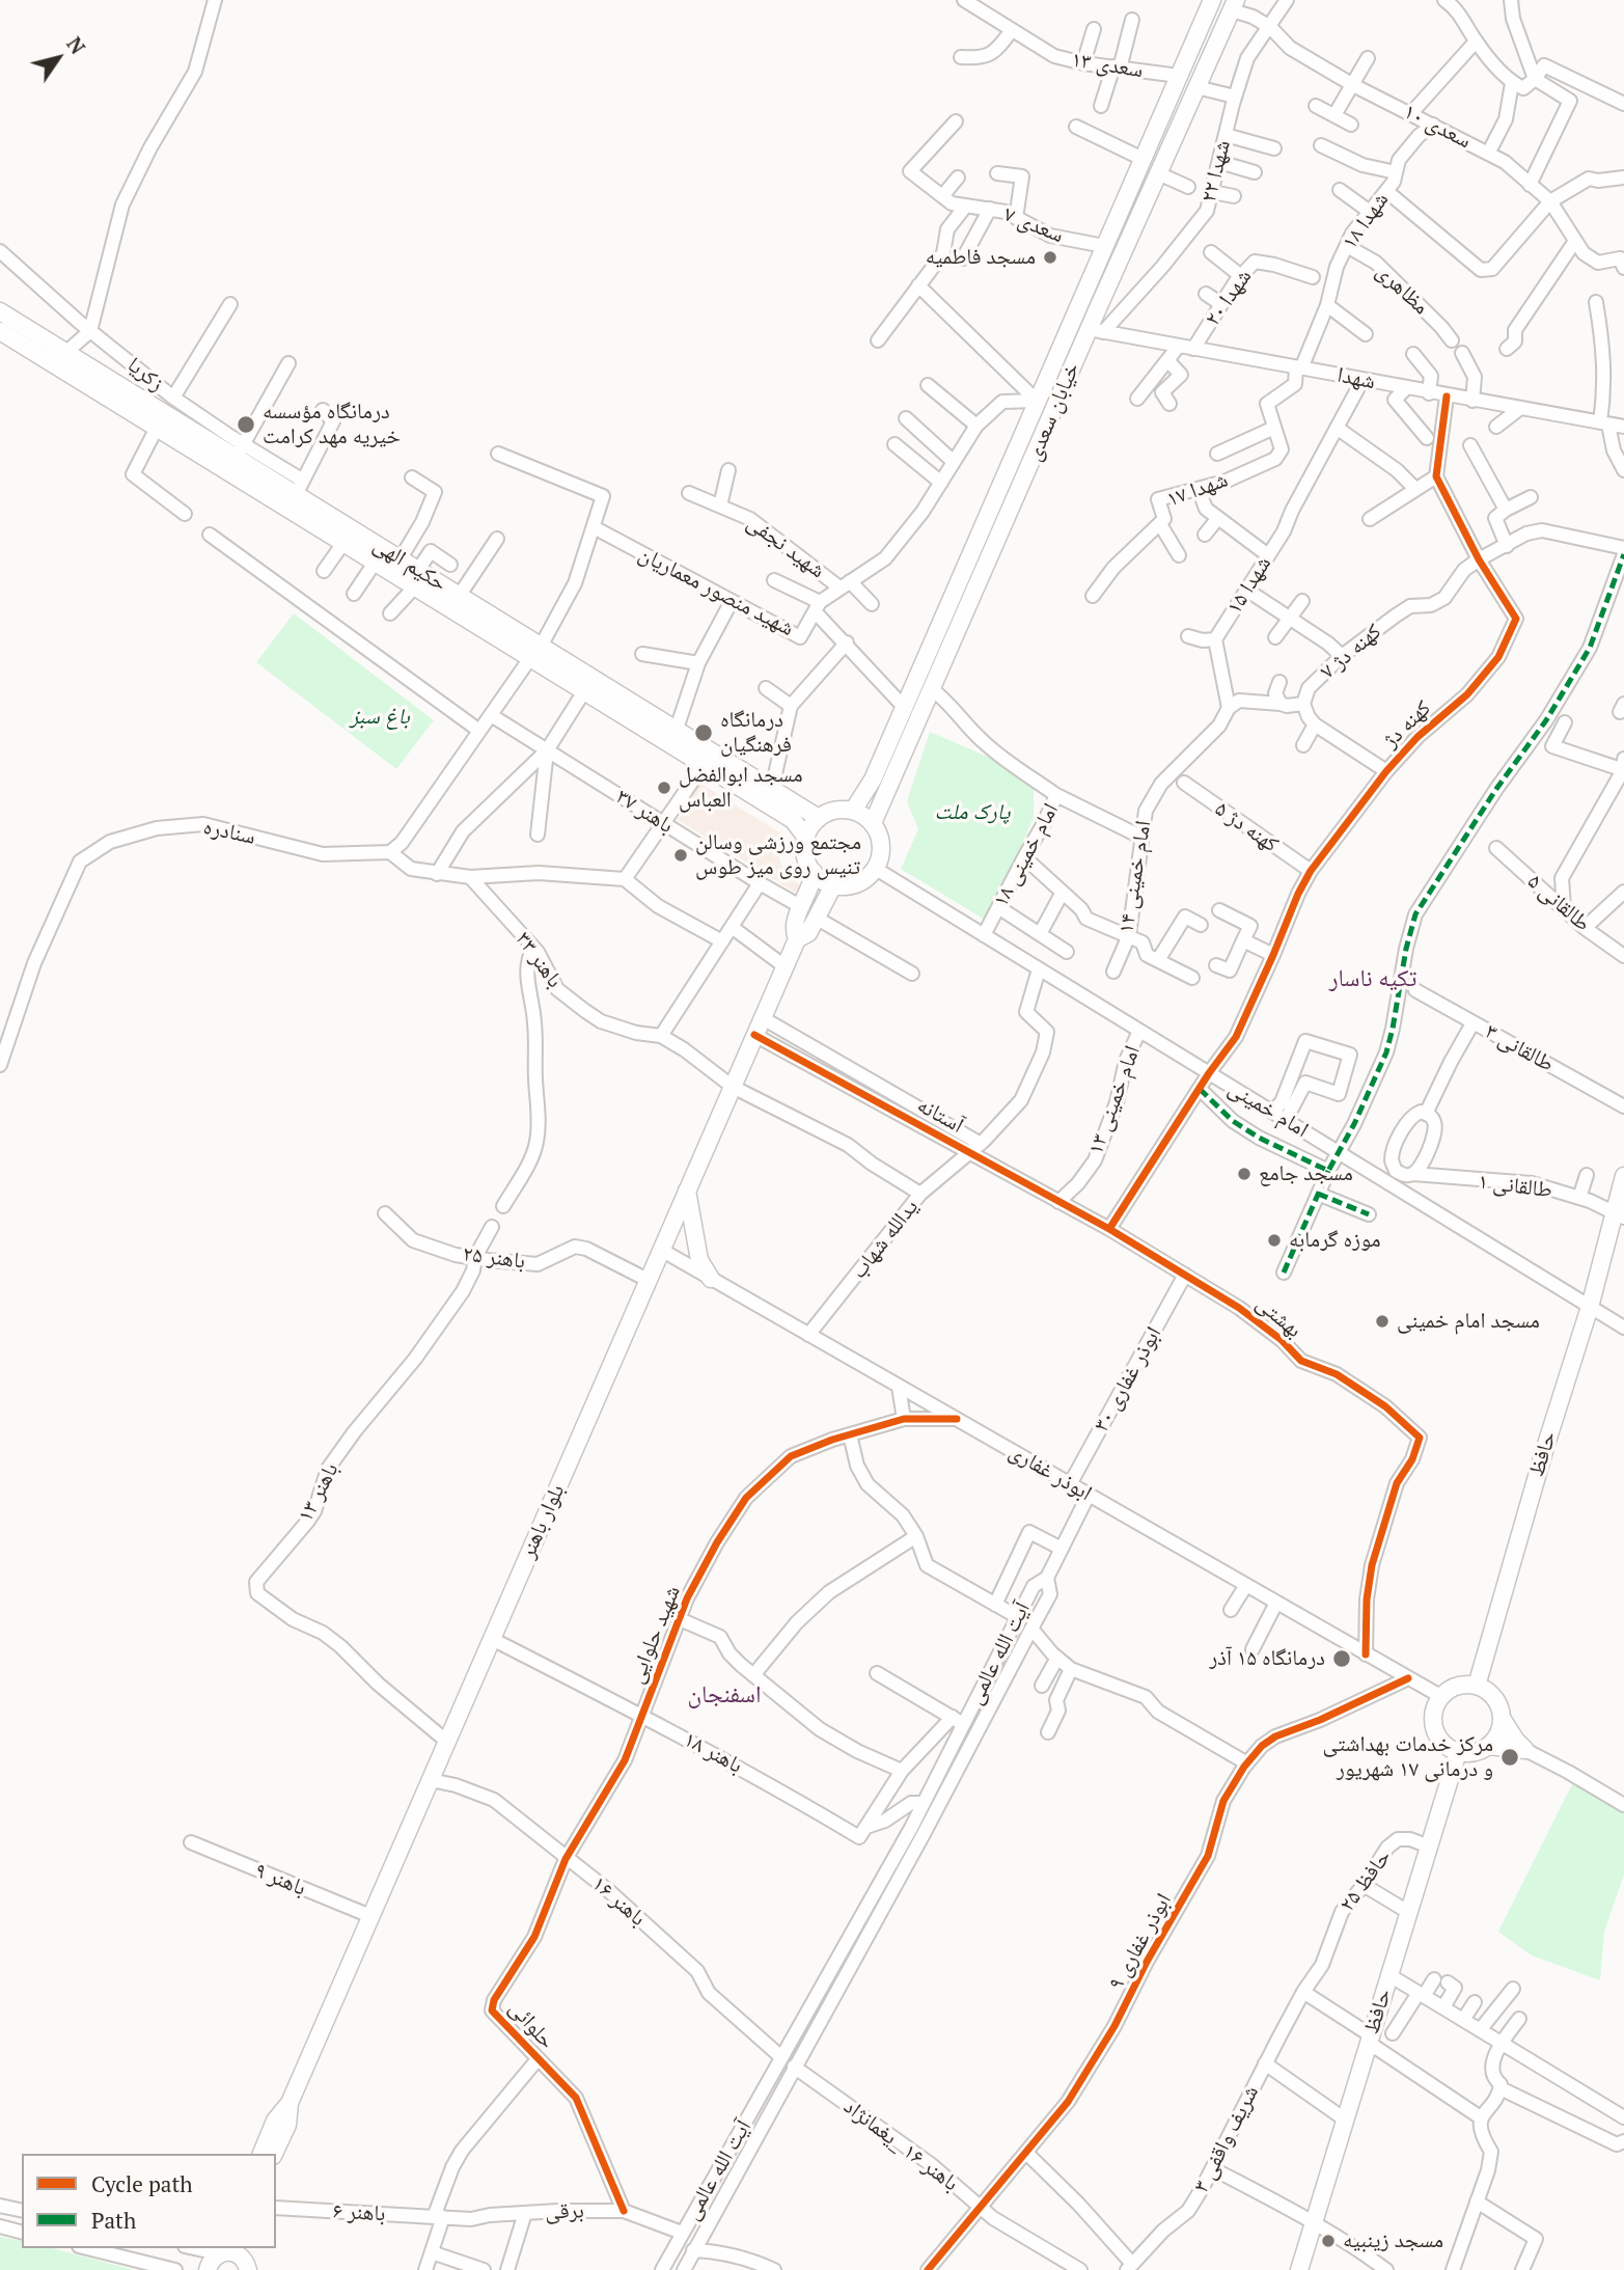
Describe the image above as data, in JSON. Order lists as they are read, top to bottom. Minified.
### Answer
{"streets":{"main road":["خیابان سعدی","حکیم الهی","حافظ","بلوار باهنر"],"street":["سعدی ۱۳","سعدی ۱۰","شهدا ۲۲","شهدا ۱۸","سعدی ۷","مظاهری","شهدا ۲۰","زکریا","شهدا","شهدا ۱۷","شهید نجفی","شهدا ۱۵","شهید منصور معماریان","کهنه دژ ۷","کهنه دژ","باهنر ۳۷","کهنه دژ ۵","سنادره","امام خمینی ۱۸","امام خمینی ۱۴","طالقانی ۵","باهنر ۳۳","طالقانی ۳","امام خمینی ۱۳","امام خمینی","آستانه","طالقانی ۱","یدالله شهاب","باهنر ۲۵","بهشتی","ابوذر غفاری ۳۰","ابوذر غفاری","باهنر ۱۳","شهید حلوایی","آیت الله عالمی","باهنر ۱۸","باهنر ۹","حافظ ۲۵","باهنر ۱۶","ابوذر غفاری ۹","حلوائی","شریف واقفی ۳","باهنر ۱۶ _یغمانژاد","برقی","باهنر ۶"]},"crossings":[["سعدی ۱۳","خیابان سعدی"],["سعدی ۱۰","شهدا ۲۲"],["سعدی ۱۰","شهدا ۱۸"],["سعدی ۱۰","خیابان سعدی"],["شهدا ۲۲","شهدا"],["شهدا ۲۲","خیابان سعدی"],["شهدا ۱۸","مظاهری"],["شهدا ۱۸","شهدا"],["شهدا ۱۸","شهدا ۱۷"],["سعدی ۷","خیابان سعدی"],["شهدا ۲۰","شهدا"],["زکریا","حکیم الهی"],["شهدا","خیابان سعدی"],["شهدا","شهدا ۱۷"],["شهدا","شهدا ۱۵"],["خیابان سعدی","حکیم الهی"],["خیابان سعدی","شهید منصور معماریان"],["خیابان سعدی","امام خمینی"],["شهید نجفی","شهید منصور معماریان"],["حکیم الهی","امام خمینی"],["شهدا ۱۵","امام خمینی ۱۴"],["کهنه دژ ۷","کهنه دژ"],["کهنه دژ","کهنه دژ ۵"],["کهنه دژ","امام خمینی"],["کهنه دژ","آستانه"],["کهنه دژ","بهشتی"],["امام خمینی ۱۸","امام خمینی ۱۴"],["امام خمینی ۱۸","امام خمینی"],["باهنر ۳۳","یدالله شهاب"],["باهنر ۳۳","بلوار باهنر"],["امام خمینی ۱۳","امام خمینی"],["امام خمینی ۱۳","آستانه"],["امام خمینی","یدالله شهاب"],["امام خمینی","حافظ"],["آستانه","یدالله شهاب"],["آستانه","بهشتی"],["آستانه","بلوار باهنر"],["طالقانی ۱","حافظ"],["یدالله شهاب","ابوذر غفاری"],["باهنر ۲۵","باهنر ۱۳"],["باهنر ۲۵","بلوار باهنر"],["بهشتی","ابوذر غفاری ۳۰"],["بهشتی","ابوذر غفاری"],["ابوذر غفاری ۳۰","ابوذر غفاری"],["حافظ","ابوذر غفاری"],["حافظ","حافظ ۲۵"],["ابوذر غفاری","بلوار باهنر"],["ابوذر غفاری","شهید حلوایی"],["ابوذر غفاری","ابوذر غفاری ۹"],["باهنر ۱۳","بلوار باهنر"],["بلوار باهنر","باهنر ۱۸"],["بلوار باهنر","باهنر ۹"],["بلوار باهنر","باهنر ۱۶"],["شهید حلوایی","باهنر ۱۸"],["شهید حلوایی","باهنر ۱۶"],["شهید حلوایی","حلوائی"],["آیت الله عالمی","باهنر ۱۶"],["آیت الله عالمی","باهنر ۱۶ _یغمانژاد"],["آیت الله عالمی","برقی"],["حافظ ۲۵","شریف واقفی ۳"],["باهنر ۱۶","حلوائی"],["ابوذر غفاری ۹","باهنر ۱۶ _یغمانژاد"],["حلوائی","برقی"],["برقی","باهنر ۶"]],"districts":["تکیه ناسار","اسفنجان"],"parks":["باغ سبز","پارک ملت"],"places":["مسجد فاطمیه","درمانگاه مؤسسه خیریه مهد کرامت","درمانگاه فرهنگیان","مسجد ابوالفضل العباس","مجتمع ورزشی وسالن تنیس روی میز طوس","مسجد جامع","موزه گرمابه","مسجد امام خمینی","درمانگاه ۱۵ آذر","مرکز خدمات بهداشتی و درمانی ۱۷ شهریور","مسجد زینبیه"],"legend":["Cycle path","Path"],"north":"top right"}
